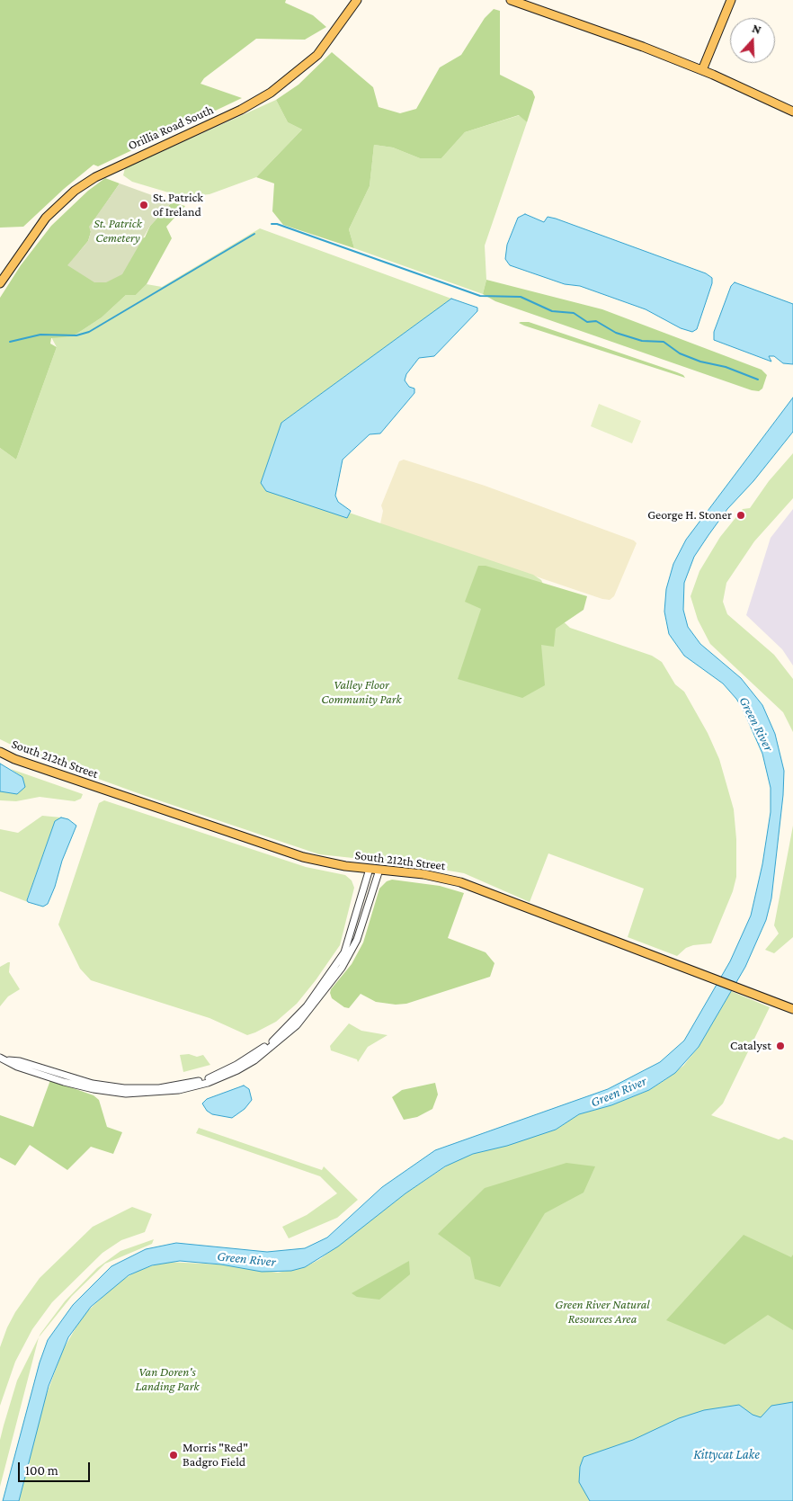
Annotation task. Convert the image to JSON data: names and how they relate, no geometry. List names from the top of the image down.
{
  "streets": {
    "main road": ["Orillia Road South", "South 212th Street"]
  },
  "water": ["Green River", "Kittycat Lake"],
  "parks": [
    "St. Patrick Cemetery",
    "Valley Floor Community Park",
    "Green River Natural Resources Area",
    "Van Doren's Landing Park"
  ],
  "places": [
    "St. Patrick of Ireland",
    "George H. Stoner",
    "Catalyst",
    "Morris \"Red\" Badgro Field"
  ],
  "scale_bar": "100 m",
  "north": "top"
}
